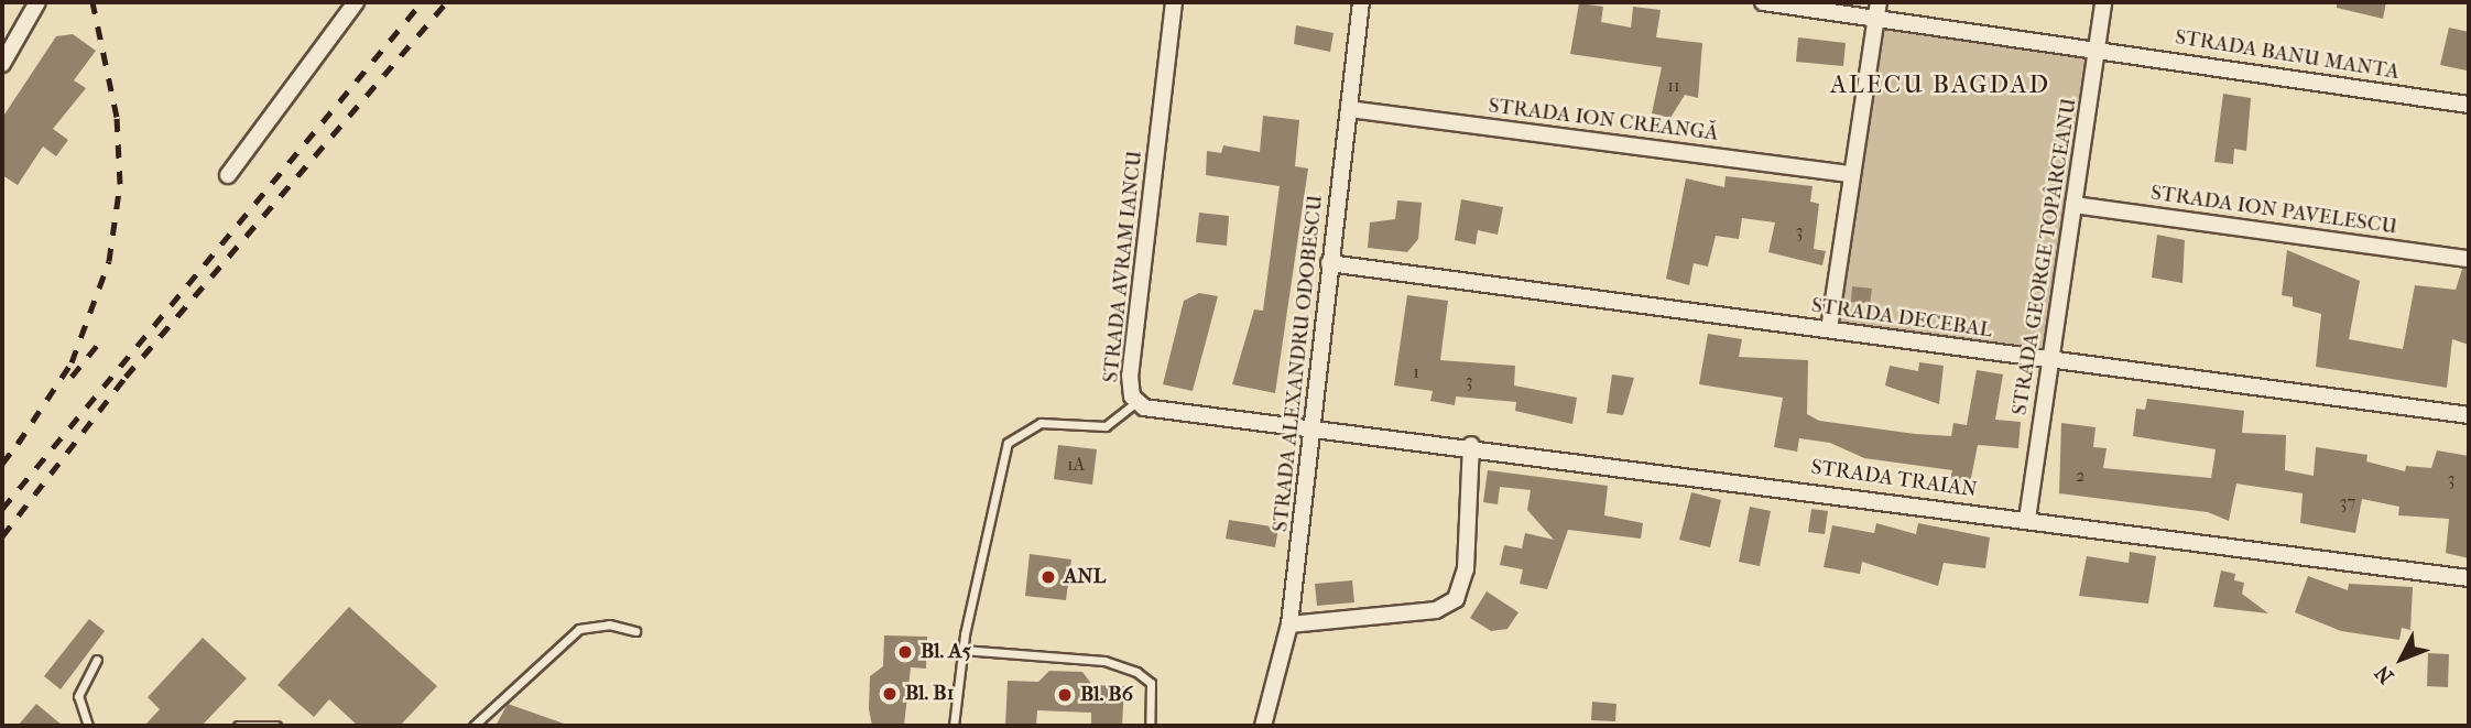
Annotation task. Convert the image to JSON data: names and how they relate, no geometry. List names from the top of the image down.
{
  "streets": {
    "street": [
      "STRADA BANU MANTA",
      "STRADA ION CREANGĂ",
      "STRADA ION PAVELESCU",
      "STRADA GEORGE TOPÂRCEANU",
      "STRADA AVRAM IANCU",
      "STRADA DECEBAL",
      "STRADA ALEXANDRU ODOBESCU",
      "STRADA TRAIAN"
    ]
  },
  "crossings": [
    ["STRADA BANU MANTA", "STRADA GEORGE TOPÂRCEANU"],
    ["STRADA ION CREANGĂ", "STRADA ALEXANDRU ODOBESCU"],
    ["STRADA ION PAVELESCU", "STRADA GEORGE TOPÂRCEANU"],
    ["STRADA GEORGE TOPÂRCEANU", "STRADA DECEBAL"],
    ["STRADA GEORGE TOPÂRCEANU", "STRADA TRAIAN"],
    ["STRADA AVRAM IANCU", "STRADA ALEXANDRU ODOBESCU"],
    ["STRADA AVRAM IANCU", "STRADA TRAIAN"],
    ["STRADA DECEBAL", "STRADA ALEXANDRU ODOBESCU"],
    ["STRADA ALEXANDRU ODOBESCU", "STRADA TRAIAN"]
  ],
  "districts": ["ALECU BAGDAD"],
  "places": [
    "ANL",
    "Bl. A5",
    "Bl. B1",
    "Bl. B6"
  ],
  "house_numbers": [
    "11",
    "3",
    "1",
    "3",
    "1A",
    "2",
    "3",
    "37"
  ],
  "north": "bottom left"
}
